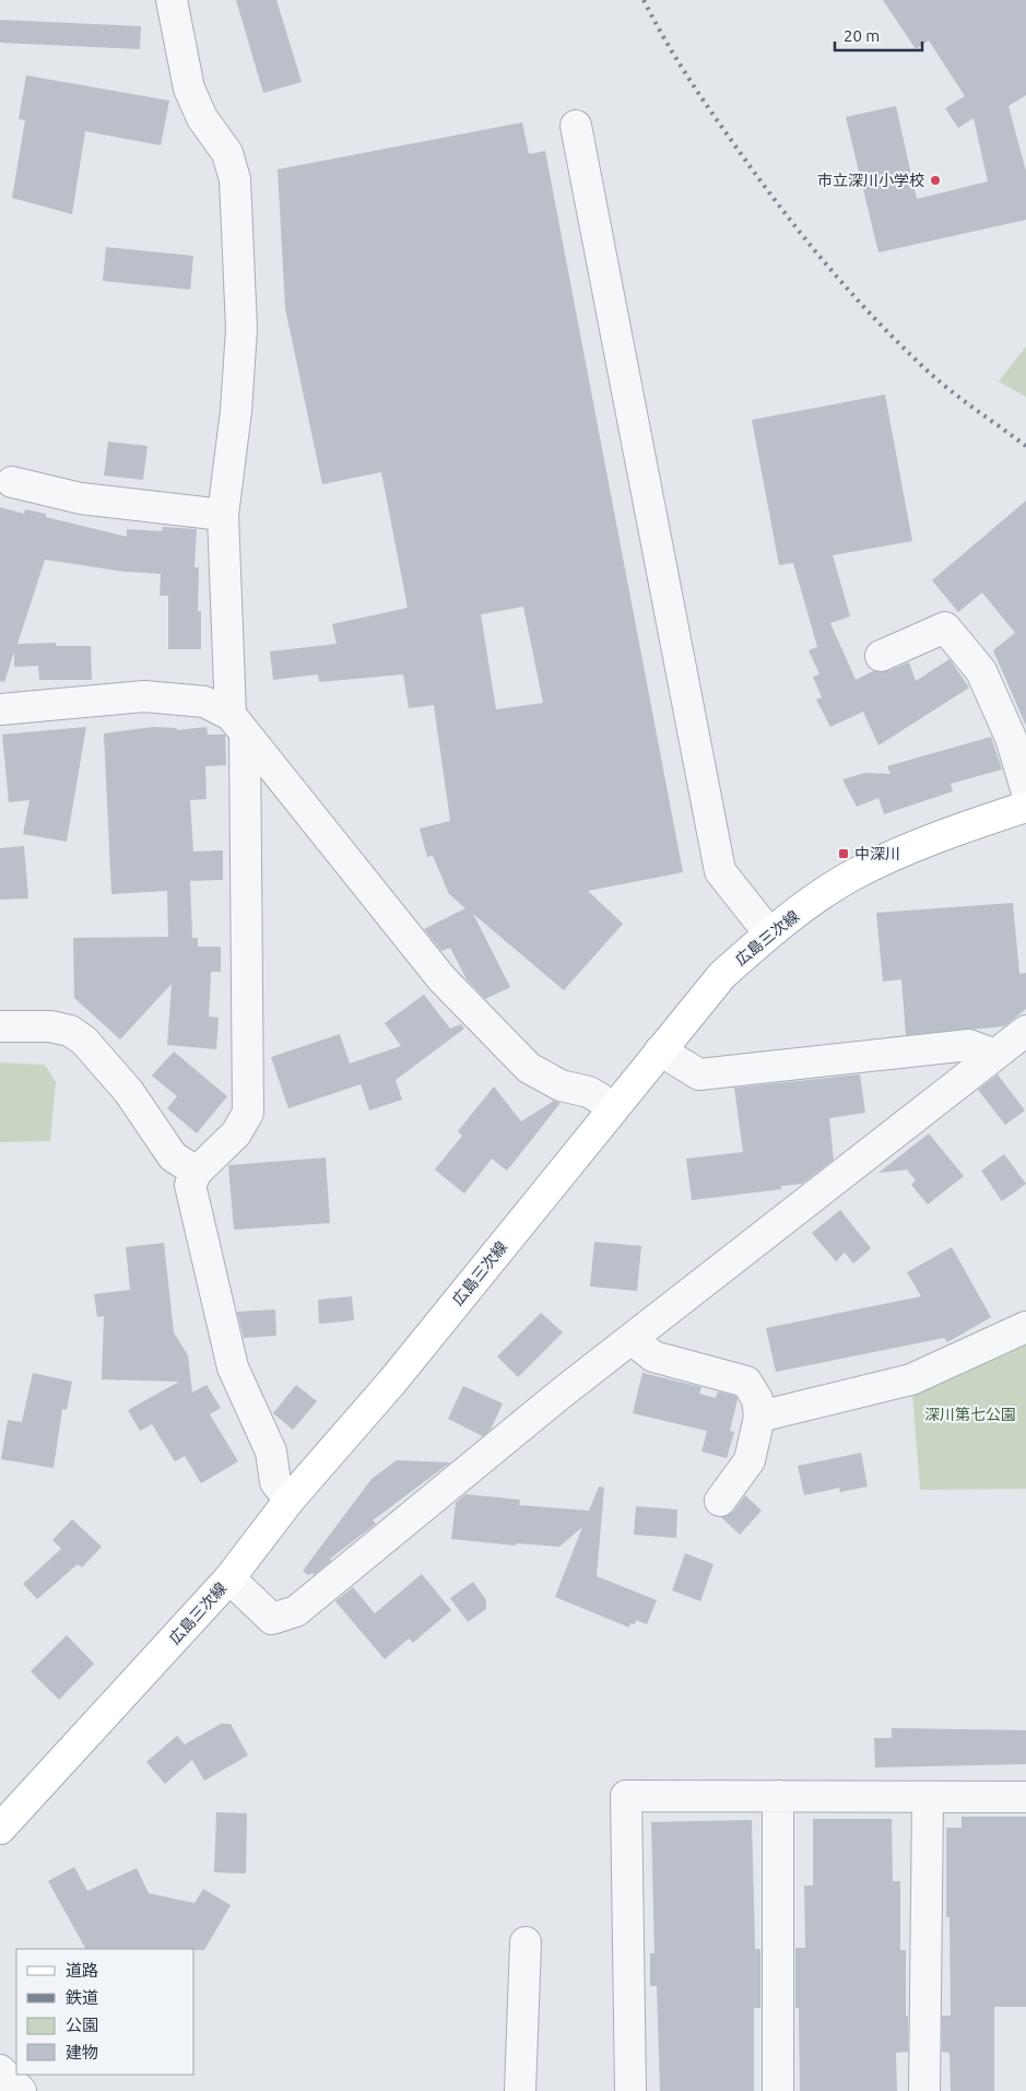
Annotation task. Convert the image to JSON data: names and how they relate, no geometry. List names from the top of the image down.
{
  "streets": {
    "main road": ["広島三次線"]
  },
  "parks": ["深川第七公園"],
  "places": {
    "other": ["市立深川小学校"],
    "transit": ["中深川"]
  },
  "legend": [
    "道路",
    "鉄道",
    "公園",
    "建物"
  ],
  "scale_bar": "20 m"
}
